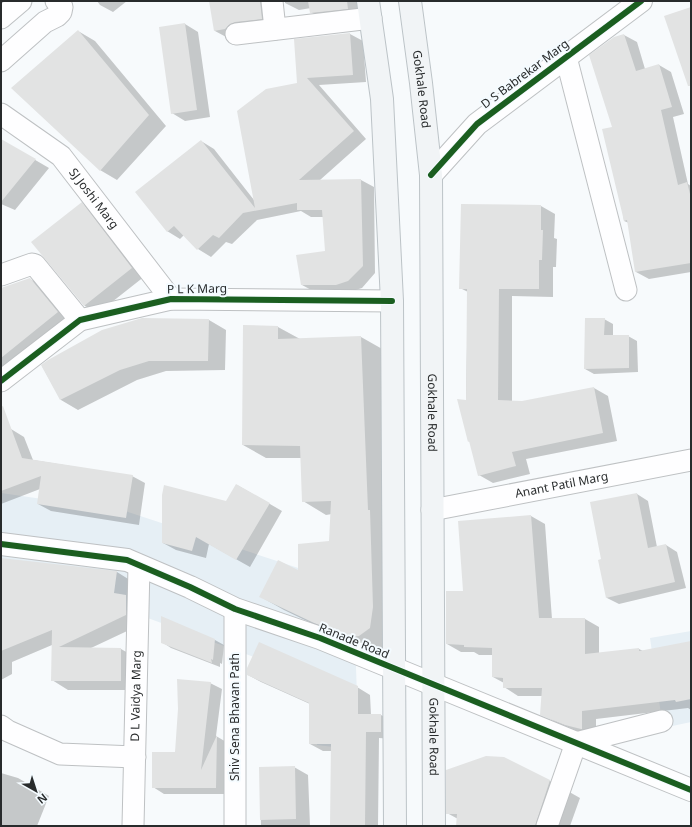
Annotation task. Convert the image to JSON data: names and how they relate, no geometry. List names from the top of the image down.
{
  "streets": {
    "main road": ["Gokhale Road"],
    "street": [
      "D S Babrekar Marg",
      "SJ Joshi Marg",
      "P L K Marg",
      "Anant Patil Marg",
      "Ranade Road",
      "D L Vaidya Marg",
      "Shiv Sena Bhavan Path"
    ]
  },
  "crossings": [
    ["D S Babrekar Marg", "Gokhale Road"],
    ["Gokhale Road", "Anant Patil Marg"],
    ["Gokhale Road", "Ranade Road"],
    ["SJ Joshi Marg", "P L K Marg"],
    ["Ranade Road", "D L Vaidya Marg"],
    ["Ranade Road", "Shiv Sena Bhavan Path"]
  ],
  "north": "bottom right"
}
